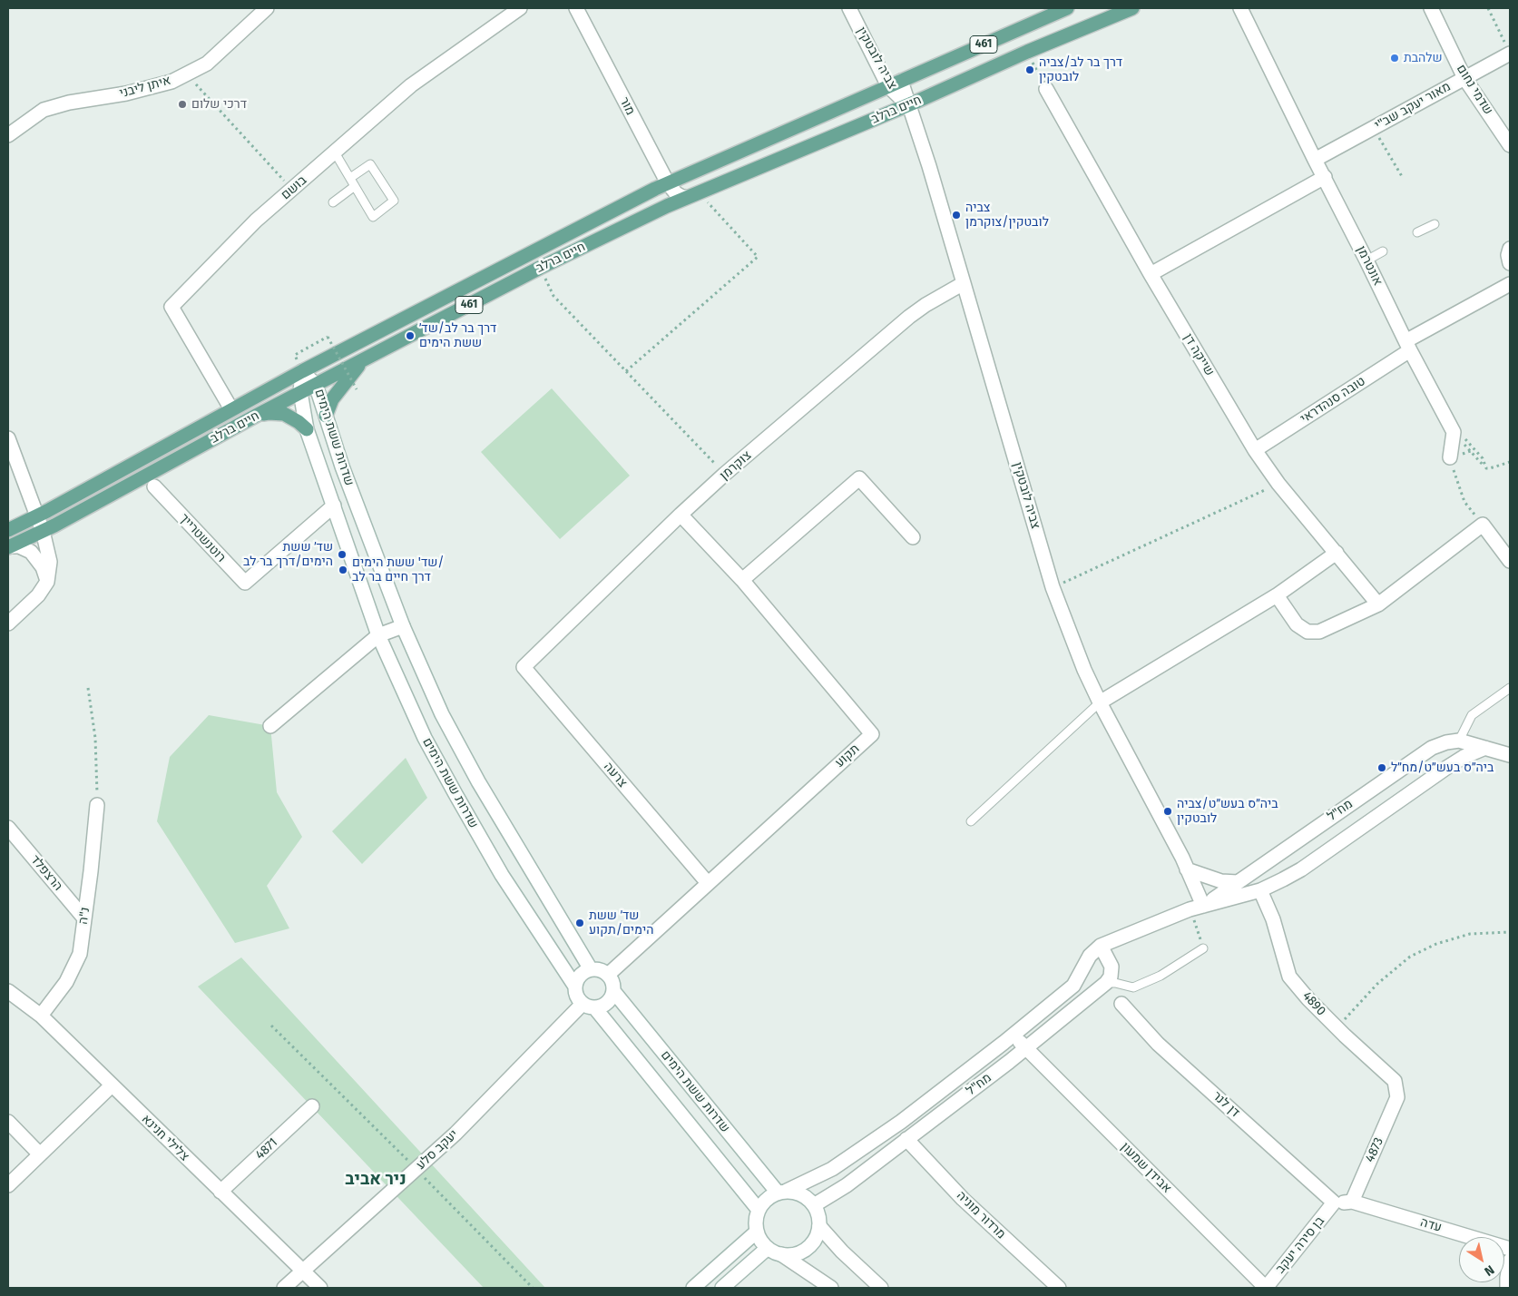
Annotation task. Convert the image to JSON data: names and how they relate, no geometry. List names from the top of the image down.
{
  "streets": {
    "main road": ["461", "חיים ברלב"],
    "street": [
      "צביה לובטקין",
      "איתן ליבני",
      "שדמי נחום",
      "מור",
      "מאור יעקב שב\"י",
      "בושם",
      "אונטרמן",
      "שייקה דן",
      "טובה סנהדראי",
      "שדרות ששת הימים",
      "צוקרמן",
      "רוטנשטרייך",
      "תקוע",
      "צרעה",
      "מח\"ל",
      "הרצפלד",
      "נ\"ה",
      "4890",
      "דן לנר",
      "צלילי חנינא",
      "4871",
      "יעקב סלע",
      "4873",
      "אבידן שמעון",
      "מרדור מוניה",
      "עדה",
      "בן סירה יעקב"
    ]
  },
  "crossings": [
    ["צביה לובטקין", "חיים ברלב"],
    ["צביה לובטקין", "צוקרמן"],
    ["צביה לובטקין", "מח\"ל"],
    ["שדמי נחום", "מאור יעקב שב\"י"],
    ["מור", "חיים ברלב"],
    ["מאור יעקב שב\"י", "אונטרמן"],
    ["חיים ברלב", "בושם"],
    ["חיים ברלב", "שדרות ששת הימים"],
    ["אונטרמן", "טובה סנהדראי"],
    ["שייקה דן", "טובה סנהדראי"],
    ["שדרות ששת הימים", "רוטנשטרייך"],
    ["שדרות ששת הימים", "תקוע"],
    ["שדרות ששת הימים", "מח\"ל"],
    ["שדרות ששת הימים", "יעקב סלע"],
    ["צוקרמן", "תקוע"],
    ["צוקרמן", "צרעה"],
    ["תקוע", "צרעה"],
    ["תקוע", "יעקב סלע"],
    ["מח\"ל", "4890"],
    ["מח\"ל", "אבידן שמעון"],
    ["מח\"ל", "מרדור מוניה"],
    ["הרצפלד", "נ\"ה"],
    ["נ\"ה", "צלילי חנינא"],
    ["4890", "4873"],
    ["דן לנר", "עדה"],
    ["דן לנר", "בן סירה יעקב"],
    ["צלילי חנינא", "4871"],
    ["צלילי חנינא", "יעקב סלע"],
    ["4873", "עדה"],
    ["אבידן שמעון", "בן סירה יעקב"],
    ["עדה", "בן סירה יעקב"]
  ],
  "districts": ["ניר אביב"],
  "places": [
    "שלהבת",
    "דרך בר לב/צביה לובטקין",
    "דרכי שלום",
    "צביה לובטקין/צוקרמן",
    "דרך בר לב/שד׳ ששת הימים",
    "שד׳ ששת הימים/דרך בר לב",
    "שד' ששת הימים/ דרך חיים בר לב",
    "ביה״ס בעש״ט/מח״ל",
    "ביה״ס בעש״ט/צביה לובטקין",
    "שד׳ ששת הימים/תקוע"
  ],
  "north": "bottom right"
}
